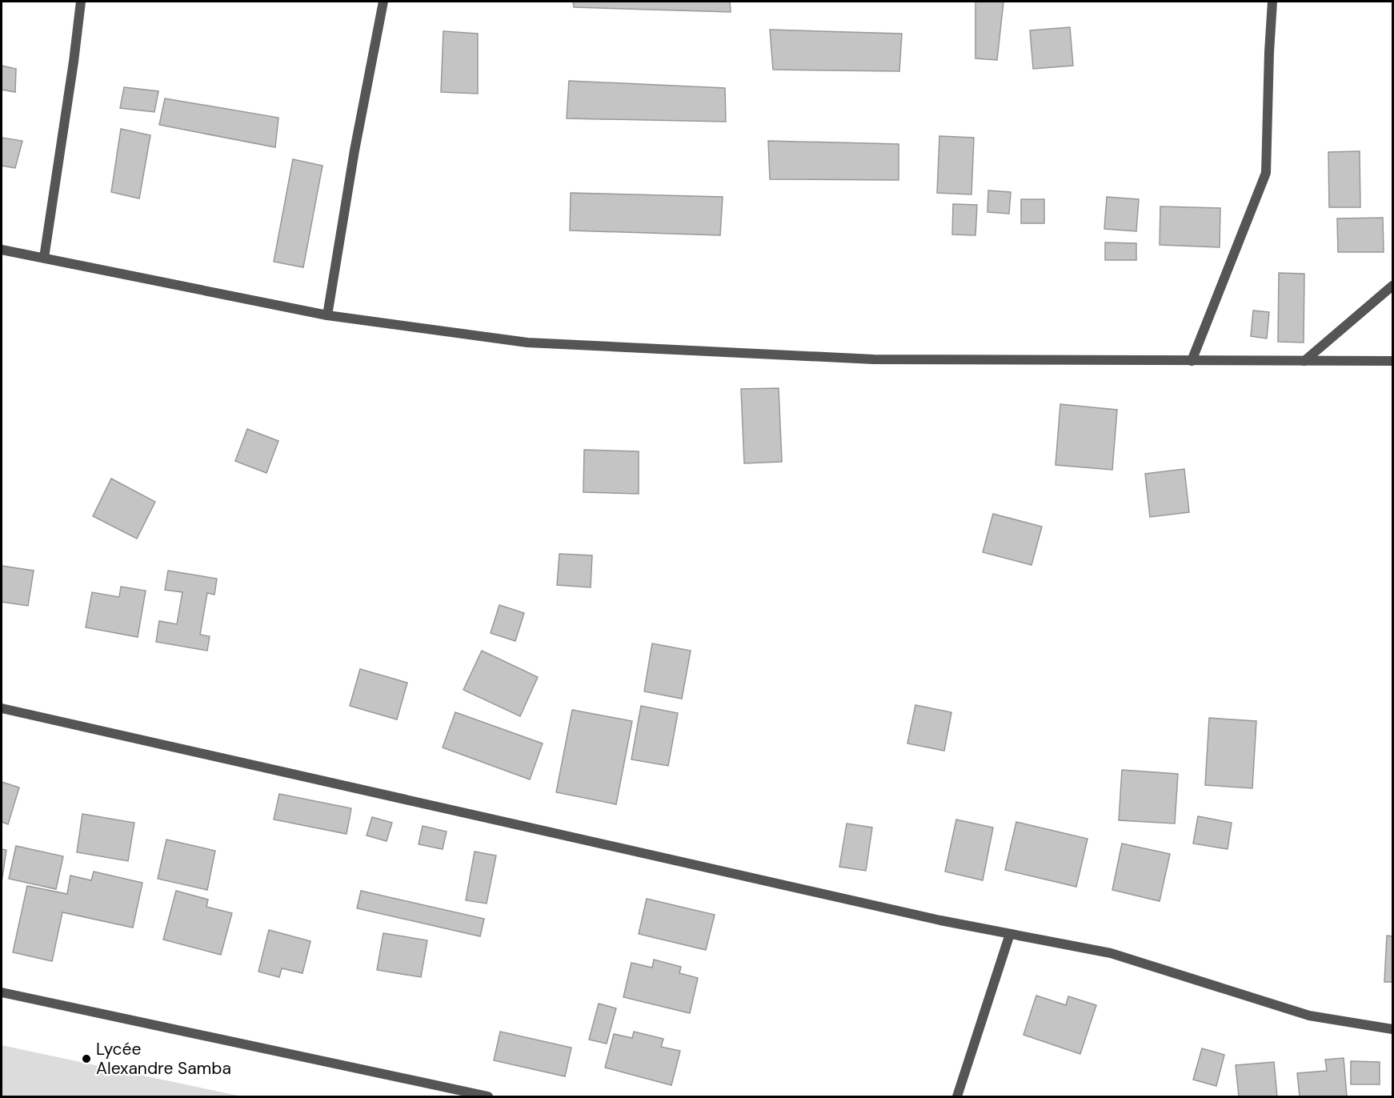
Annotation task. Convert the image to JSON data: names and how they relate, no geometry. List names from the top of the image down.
{
  "places": ["Lycée Alexandre Samba"]
}
